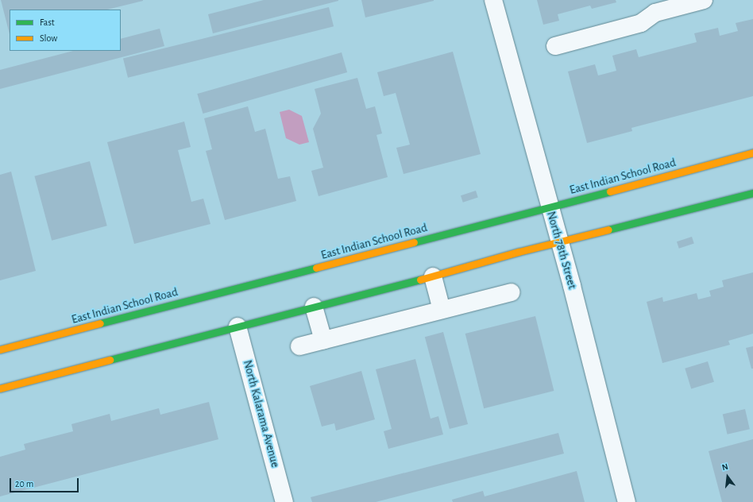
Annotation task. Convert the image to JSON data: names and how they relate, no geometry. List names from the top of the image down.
{
  "streets": {
    "main road": ["East Indian School Road"],
    "street": ["North 78th Street", "North Kalarama Avenue"]
  },
  "crossings": [
    ["East Indian School Road", "North 78th Street"]
  ],
  "legend": ["Fast", "Slow"],
  "scale_bar": "20 m",
  "north": "top"
}
